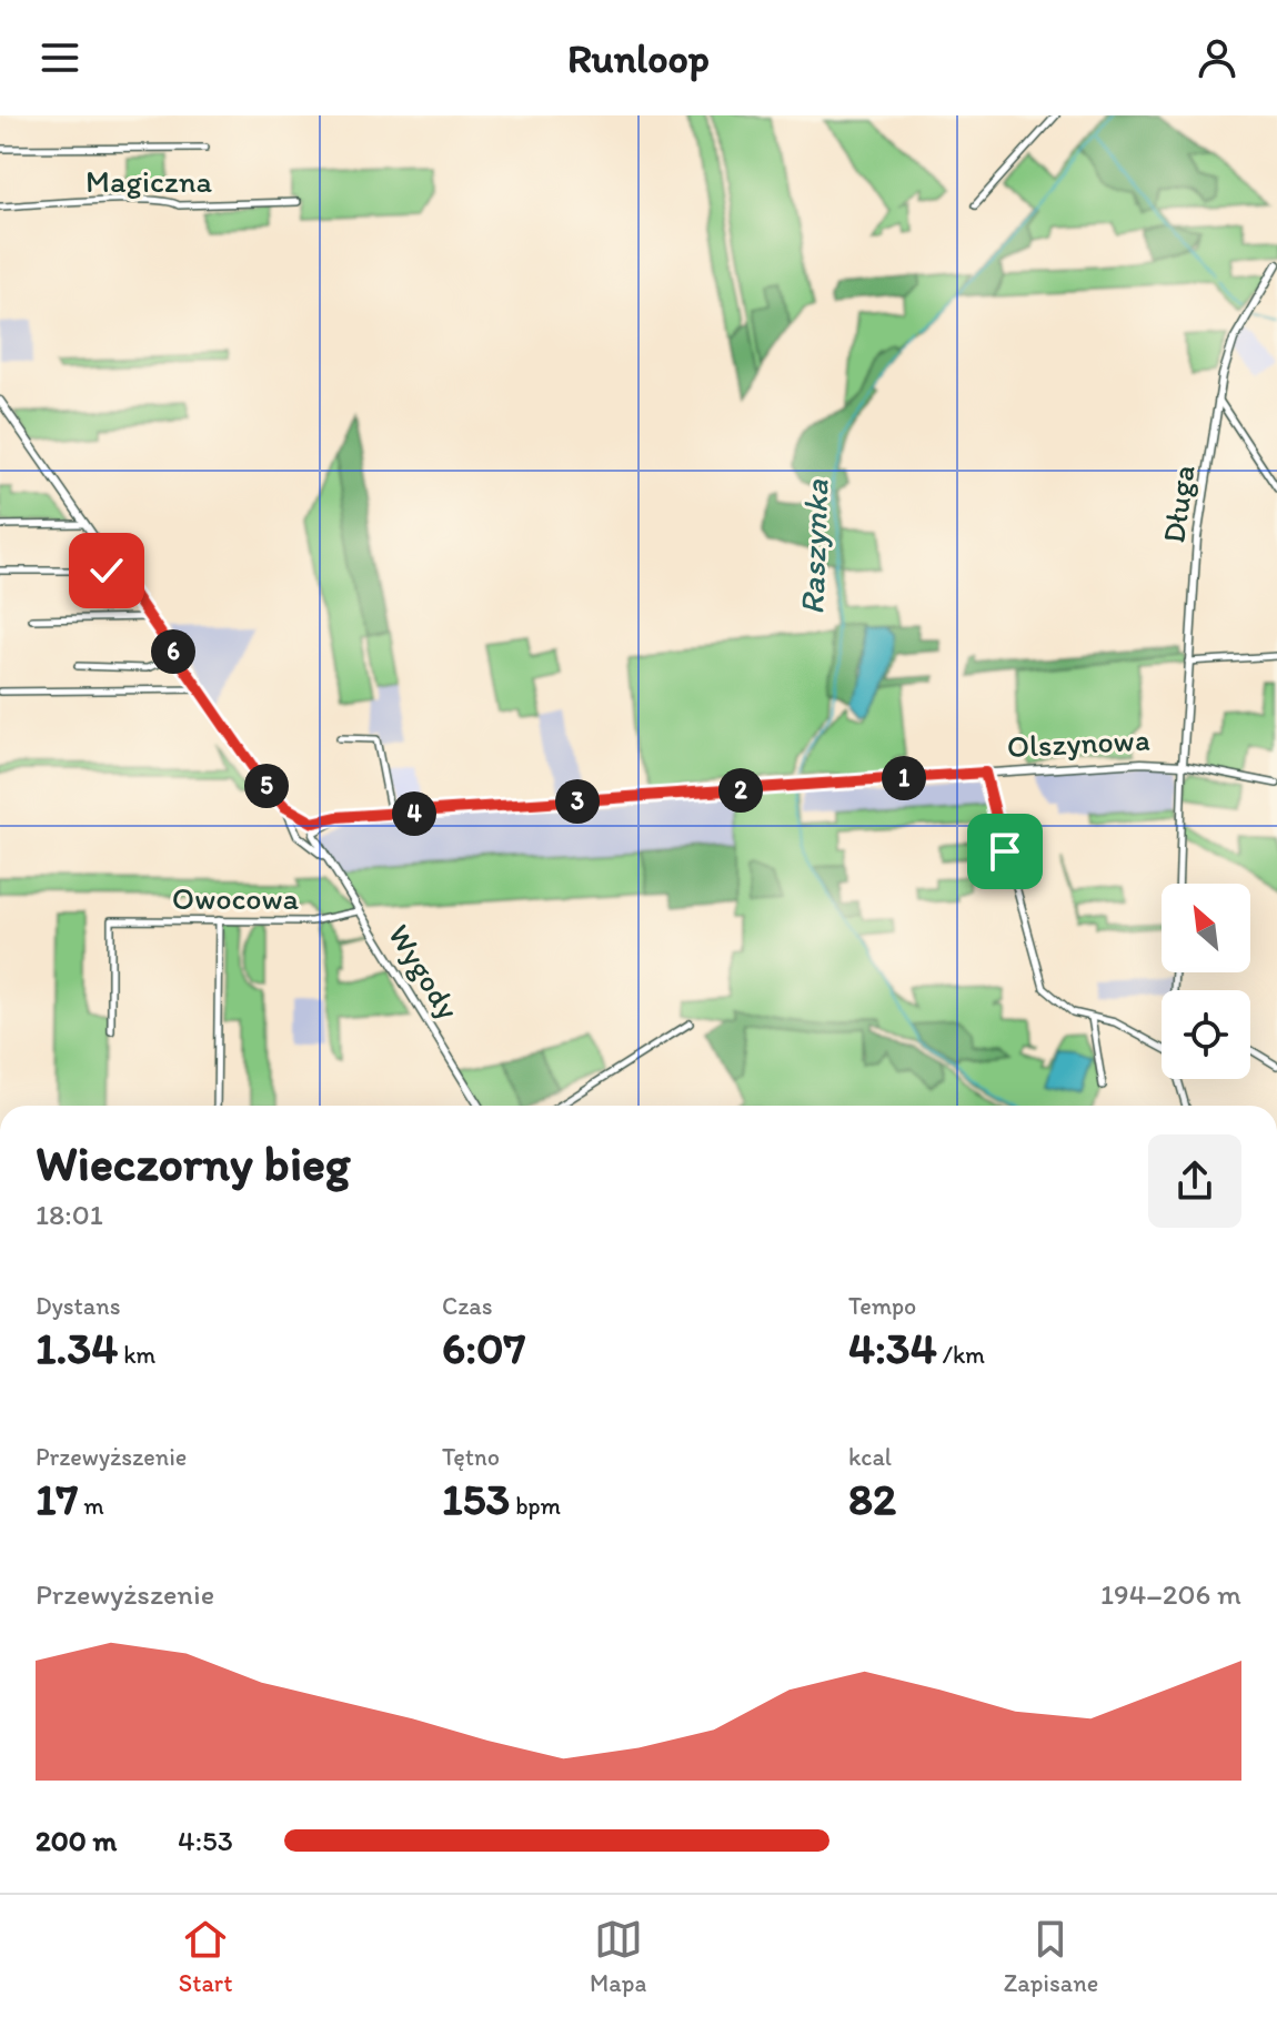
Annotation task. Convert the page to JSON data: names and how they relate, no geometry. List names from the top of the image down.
{
  "streets": {
    "street": [
      "Magiczna",
      "Długa",
      "Olszynowa",
      "Owocowa",
      "Wygody"
    ]
  },
  "crossings": [
    ["Długa", "Olszynowa"],
    ["Olszynowa", "Wygody"],
    ["Owocowa", "Wygody"]
  ],
  "water": ["Raszynka"],
  "north": "top left",
  "page": {
    "header": "Runloop",
    "pins": [
      "6",
      "1",
      "5",
      "2",
      "3",
      "4"
    ],
    "heading": ["Wieczorny bieg", "18:01"],
    "stats": [
      ["Dystans", "1.34 km"],
      ["Czas", "6:07"],
      ["Tempo", "4:34 /km"],
      ["Przewyższenie", "17 m"],
      ["Tętno", "153 bpm"],
      ["kcal", "82"]
    ],
    "chart": ["Przewyższenie", "194–206 m"],
    "list": [
      {
        "name": "200 m",
        "note": "4:53"
      }
    ],
    "tabs": ["Start", "Mapa", "Zapisane"]
  }
}
